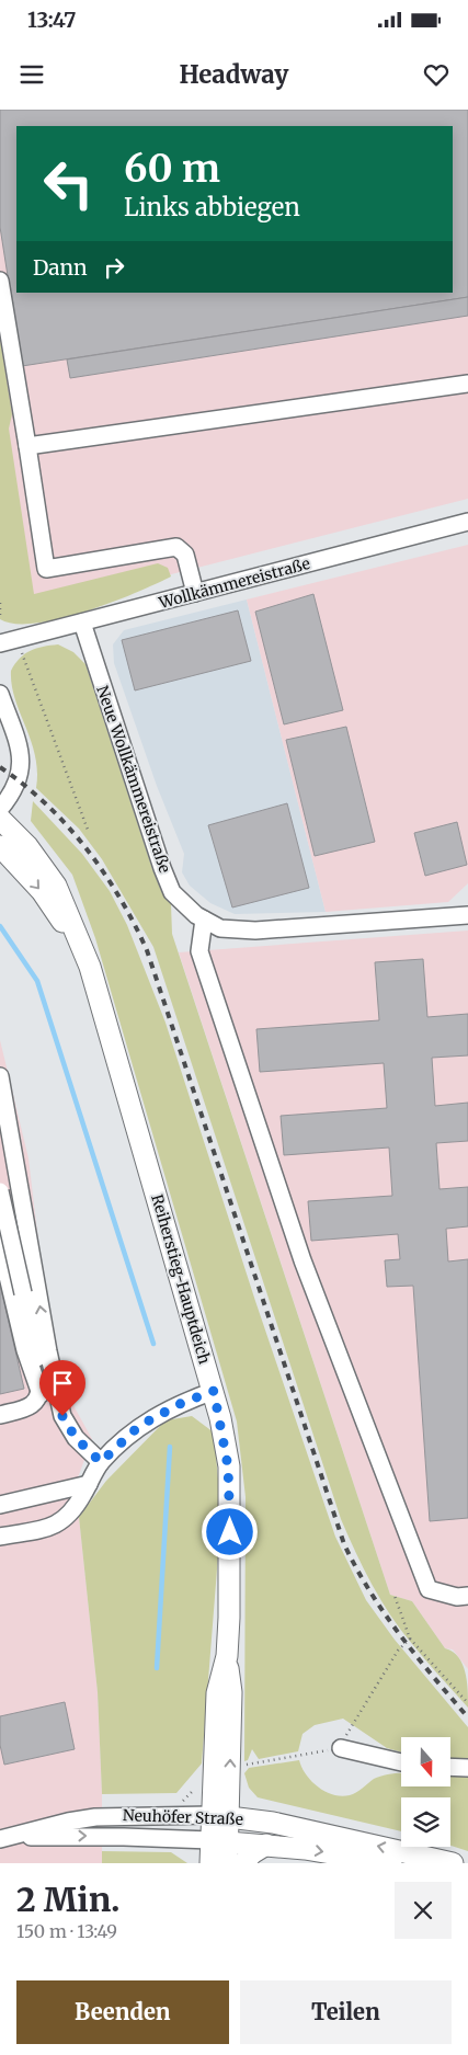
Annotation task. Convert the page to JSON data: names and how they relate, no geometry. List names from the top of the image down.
{
  "streets": {
    "main road": ["Reiherstieg-Hauptdeich", "Neuhöfer Straße"],
    "street": ["Wollkämmereistraße", "Neue Wollkämmereistraße"]
  },
  "crossings": [
    ["Wollkämmereistraße", "Neue Wollkämmereistraße"],
    ["Reiherstieg-Hauptdeich", "Neuhöfer Straße"]
  ],
  "north": "bottom",
  "page": {
    "status": "13:47",
    "header": "Headway",
    "turn": ["60 m", "Links abbiegen"],
    "then": "Dann",
    "heading": ["2 Min.", "150 m · 13:49"],
    "buttons": ["Beenden", "Teilen"]
  }
}
